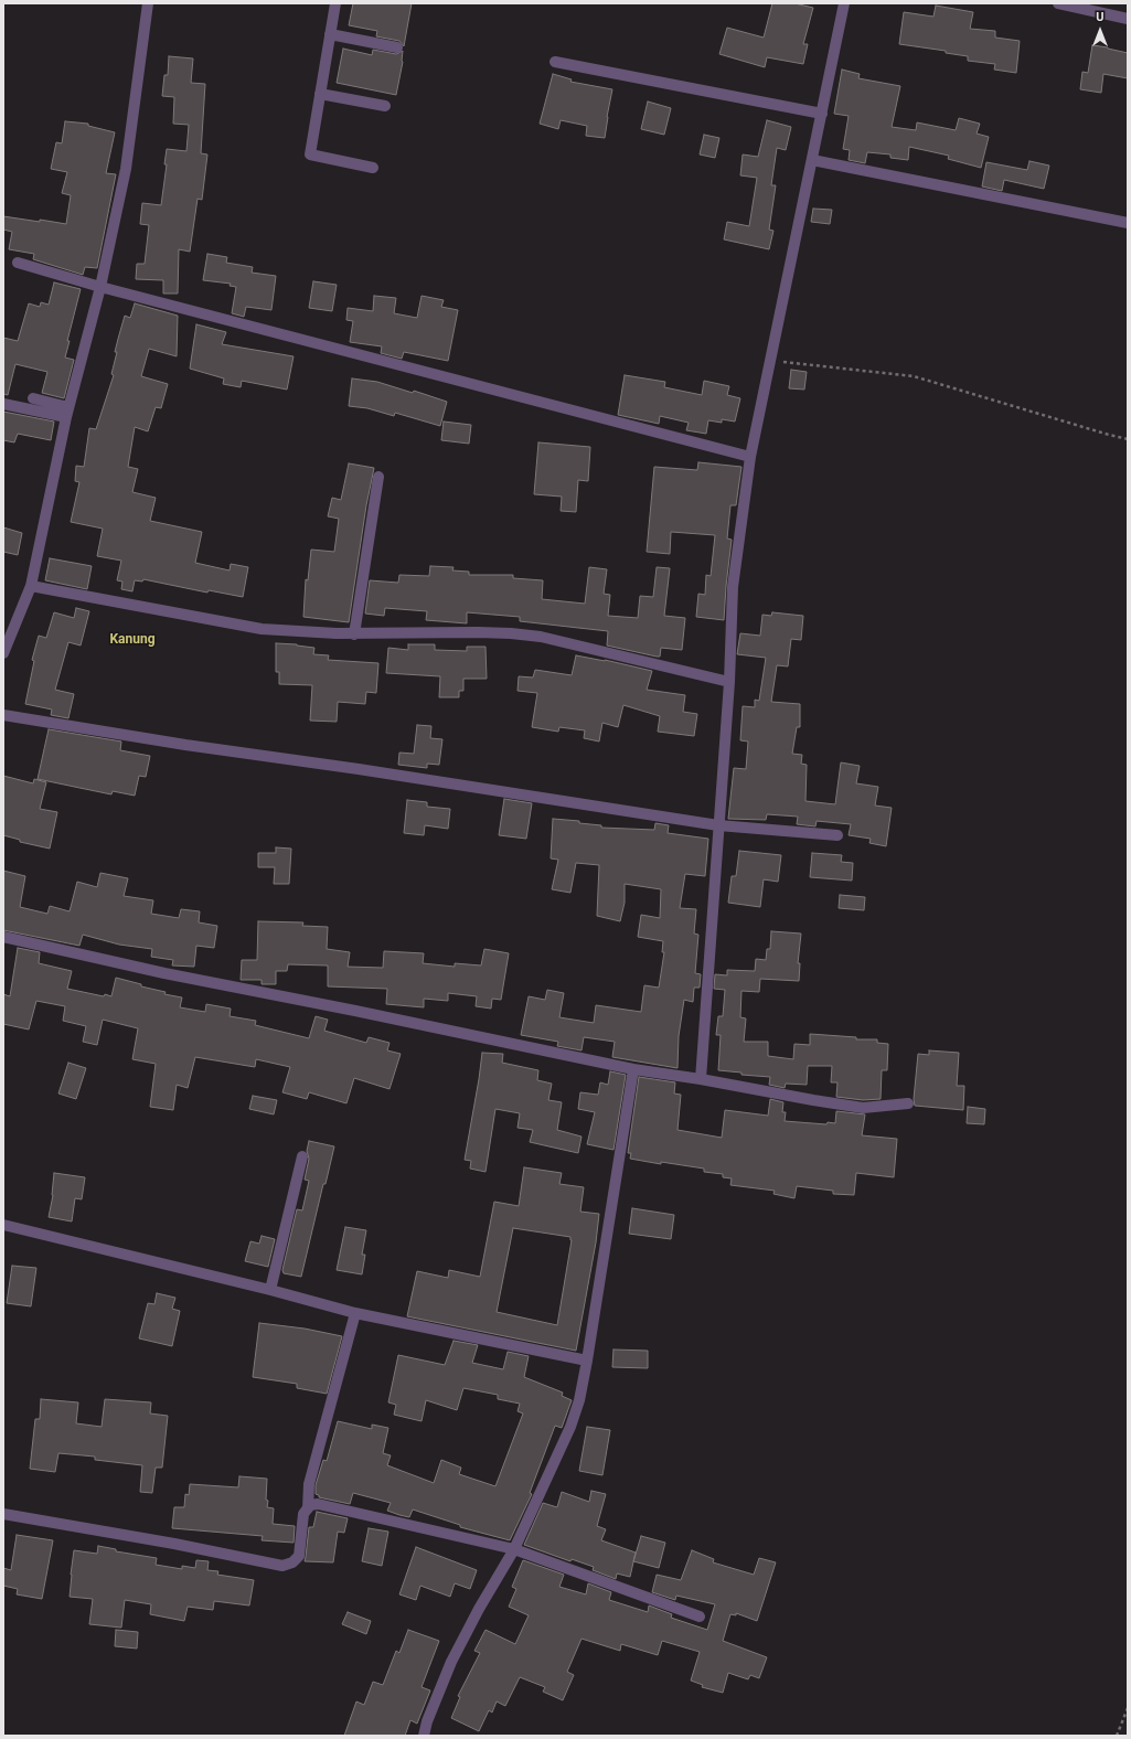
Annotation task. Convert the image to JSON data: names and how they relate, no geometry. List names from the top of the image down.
{
  "districts": ["Kanung"],
  "north": "top"
}
